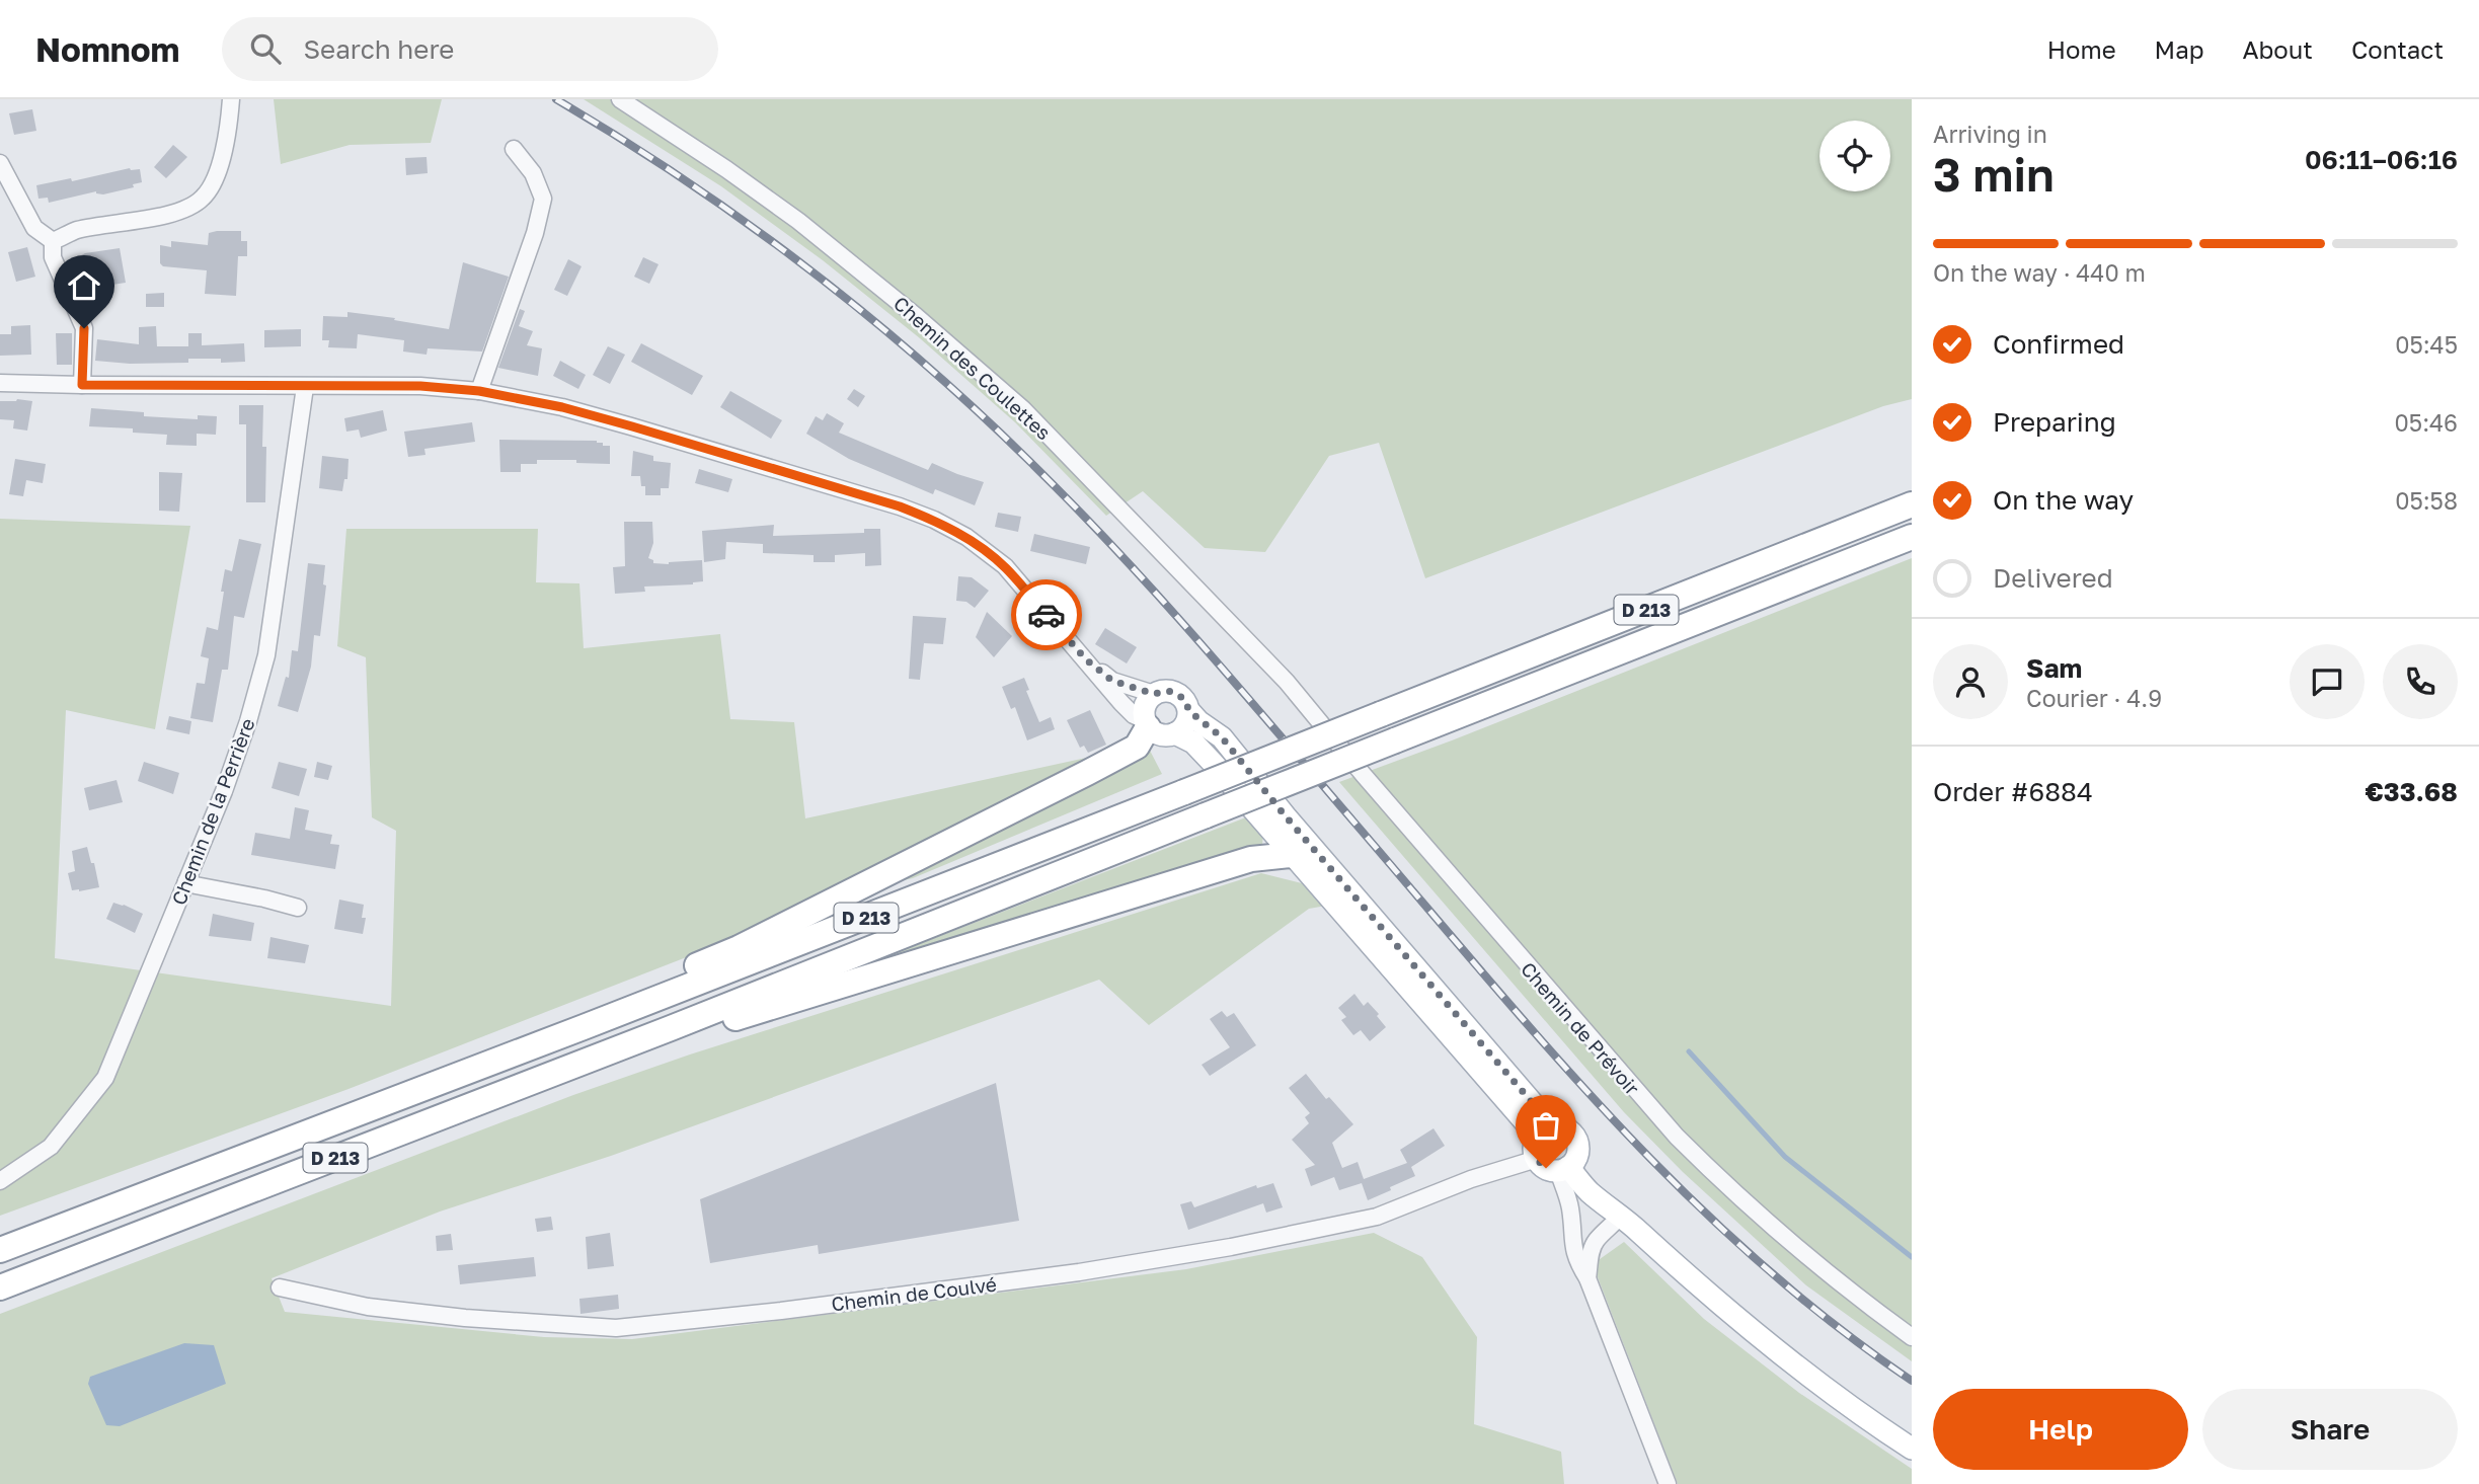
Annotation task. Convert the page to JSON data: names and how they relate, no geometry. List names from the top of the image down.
{
  "streets": {
    "highway": ["D 213"],
    "street": [
      "Chemin des Coulettes",
      "Chemin de la Perrière",
      "Chemin de Prévoir",
      "Chemin de Coulvé"
    ]
  },
  "crossings": [
    ["Chemin des Coulettes", "Chemin de Prévoir"]
  ],
  "page": {
    "header": "Nomnom",
    "search": "Search here",
    "nav": [
      "Home",
      "Map",
      "About",
      "Contact"
    ],
    "heading": ["3 min", "Arriving in", "06:11–06:16"],
    "panel": [
      "Sam",
      "Courier · 4.9",
      "Order #6884",
      "€33.68"
    ],
    "bar": "On the way · 440 m",
    "list": [
      ["Confirmed", "05:45"],
      ["Preparing", "05:46"],
      ["On the way", "05:58"],
      "Delivered"
    ],
    "buttons": ["Help", "Share"]
  }
}
